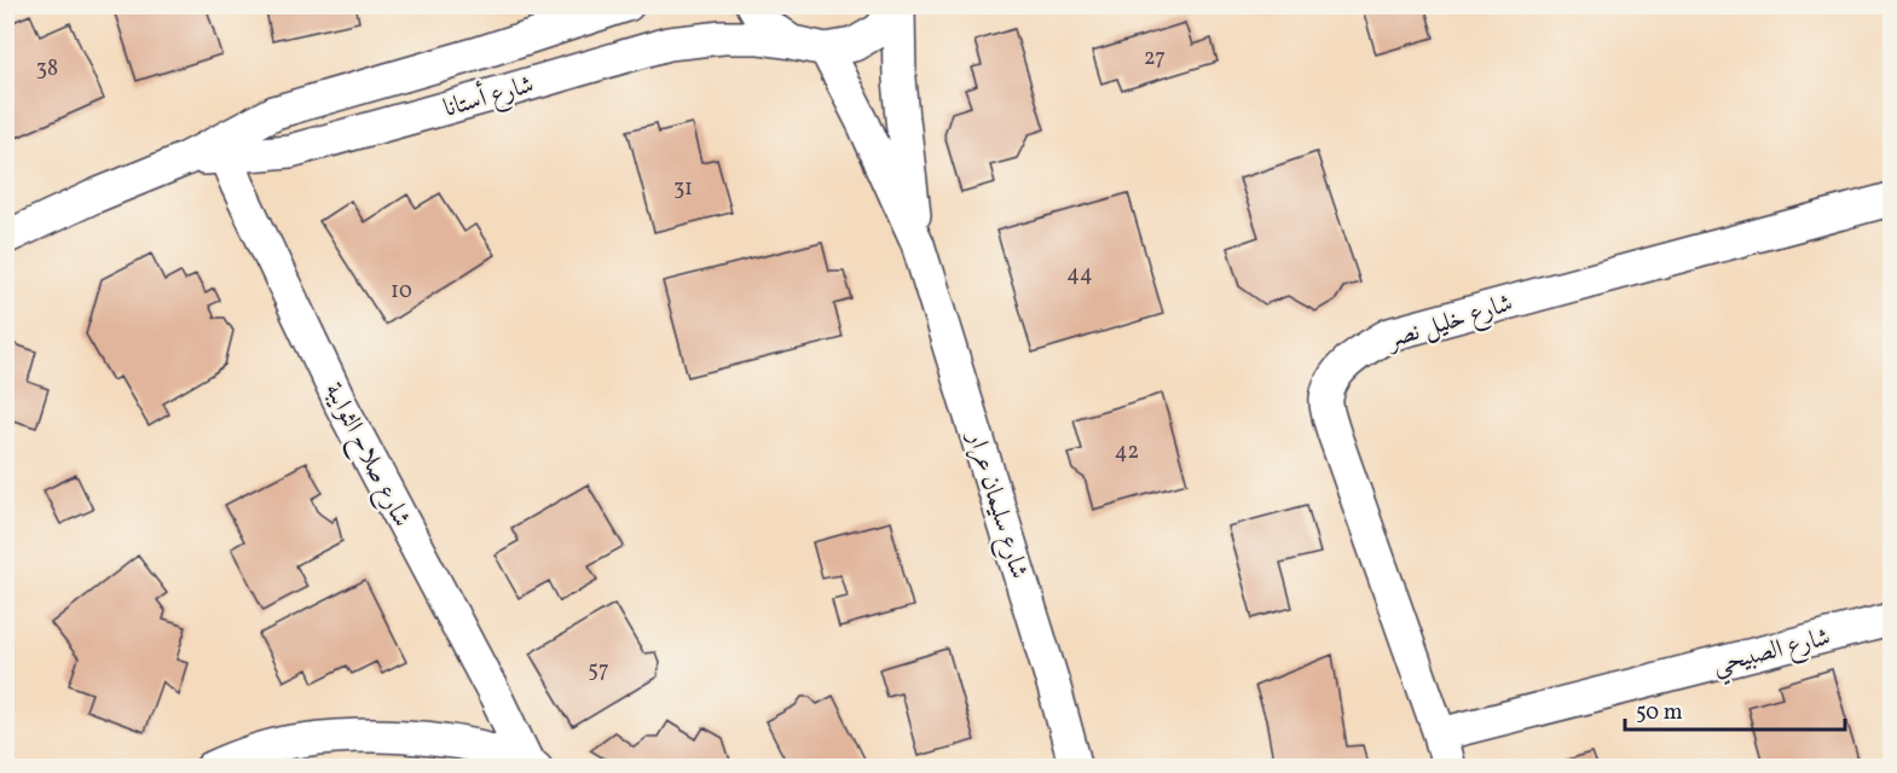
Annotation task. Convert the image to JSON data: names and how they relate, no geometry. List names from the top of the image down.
{
  "streets": {
    "street": [
      "شارع أستانا",
      "شارع خليل نصر",
      "شارع صلاح الثوايبة",
      "شارع سليمان عرار",
      "شارع الصبيحي"
    ]
  },
  "crossings": [
    ["شارع أستانا", "شارع صلاح الثوايبة"],
    ["شارع أستانا", "شارع سليمان عرار"],
    ["شارع خليل نصر", "شارع الصبيحي"]
  ],
  "house_numbers": [
    "27",
    "38",
    "31",
    "44",
    "10",
    "42",
    "57"
  ],
  "scale_bar": "50 m"
}
